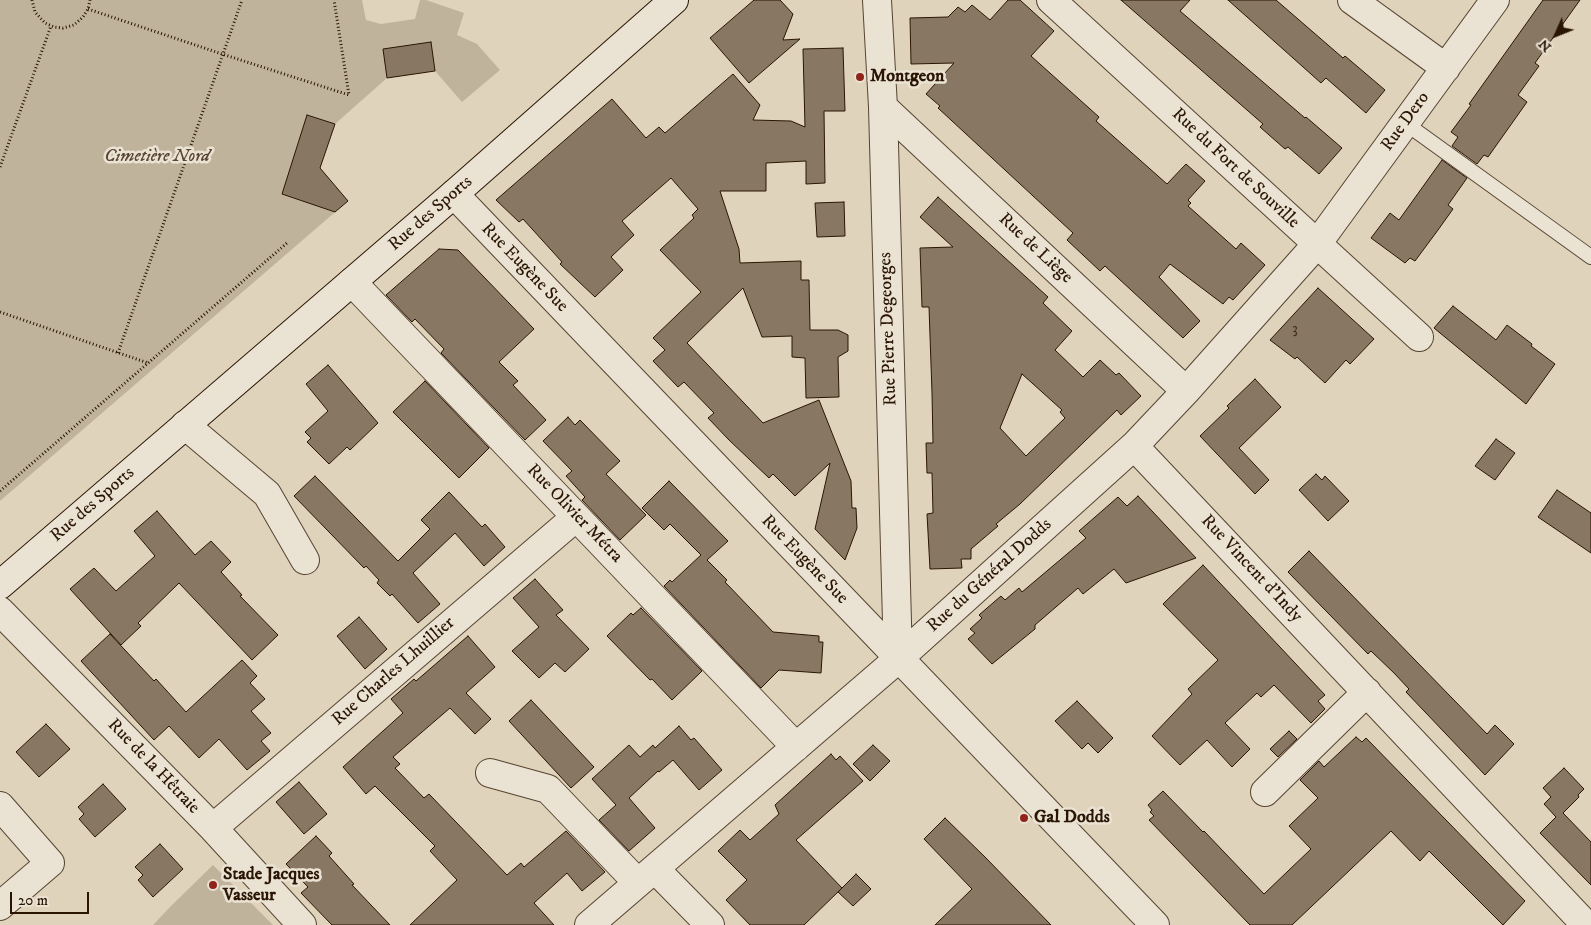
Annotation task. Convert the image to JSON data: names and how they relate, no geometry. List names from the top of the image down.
{
  "streets": {
    "street": [
      "Rue Dero",
      "Rue du Fort de Souville",
      "Rue des Sports",
      "Rue de Liège",
      "Rue Eugène Sue",
      "Rue Pierre Degeorges",
      "Rue Olivier Métra",
      "Rue Vincent d'Indy",
      "Rue du Général Dodds",
      "Rue Charles Lhuillier",
      "Rue de la Hêtraie"
    ]
  },
  "crossings": [
    ["Rue Dero", "Rue du Fort de Souville"],
    ["Rue Dero", "Rue du Général Dodds"],
    ["Rue du Fort de Souville", "Rue du Général Dodds"],
    ["Rue des Sports", "Rue Eugène Sue"],
    ["Rue des Sports", "Rue Olivier Métra"],
    ["Rue de Liège", "Rue Pierre Degeorges"],
    ["Rue de Liège", "Rue du Général Dodds"],
    ["Rue Eugène Sue", "Rue Pierre Degeorges"],
    ["Rue Eugène Sue", "Rue du Général Dodds"],
    ["Rue Pierre Degeorges", "Rue du Général Dodds"],
    ["Rue Olivier Métra", "Rue du Général Dodds"],
    ["Rue Olivier Métra", "Rue Charles Lhuillier"],
    ["Rue Vincent d'Indy", "Rue du Général Dodds"],
    ["Rue Charles Lhuillier", "Rue de la Hêtraie"]
  ],
  "parks": ["Cimetière Nord"],
  "places": ["Montgeon", "Gal Dodds", "Stade Jacques Vasseur"],
  "house_numbers": ["3"],
  "scale_bar": "20 m",
  "north": "bottom left"
}
